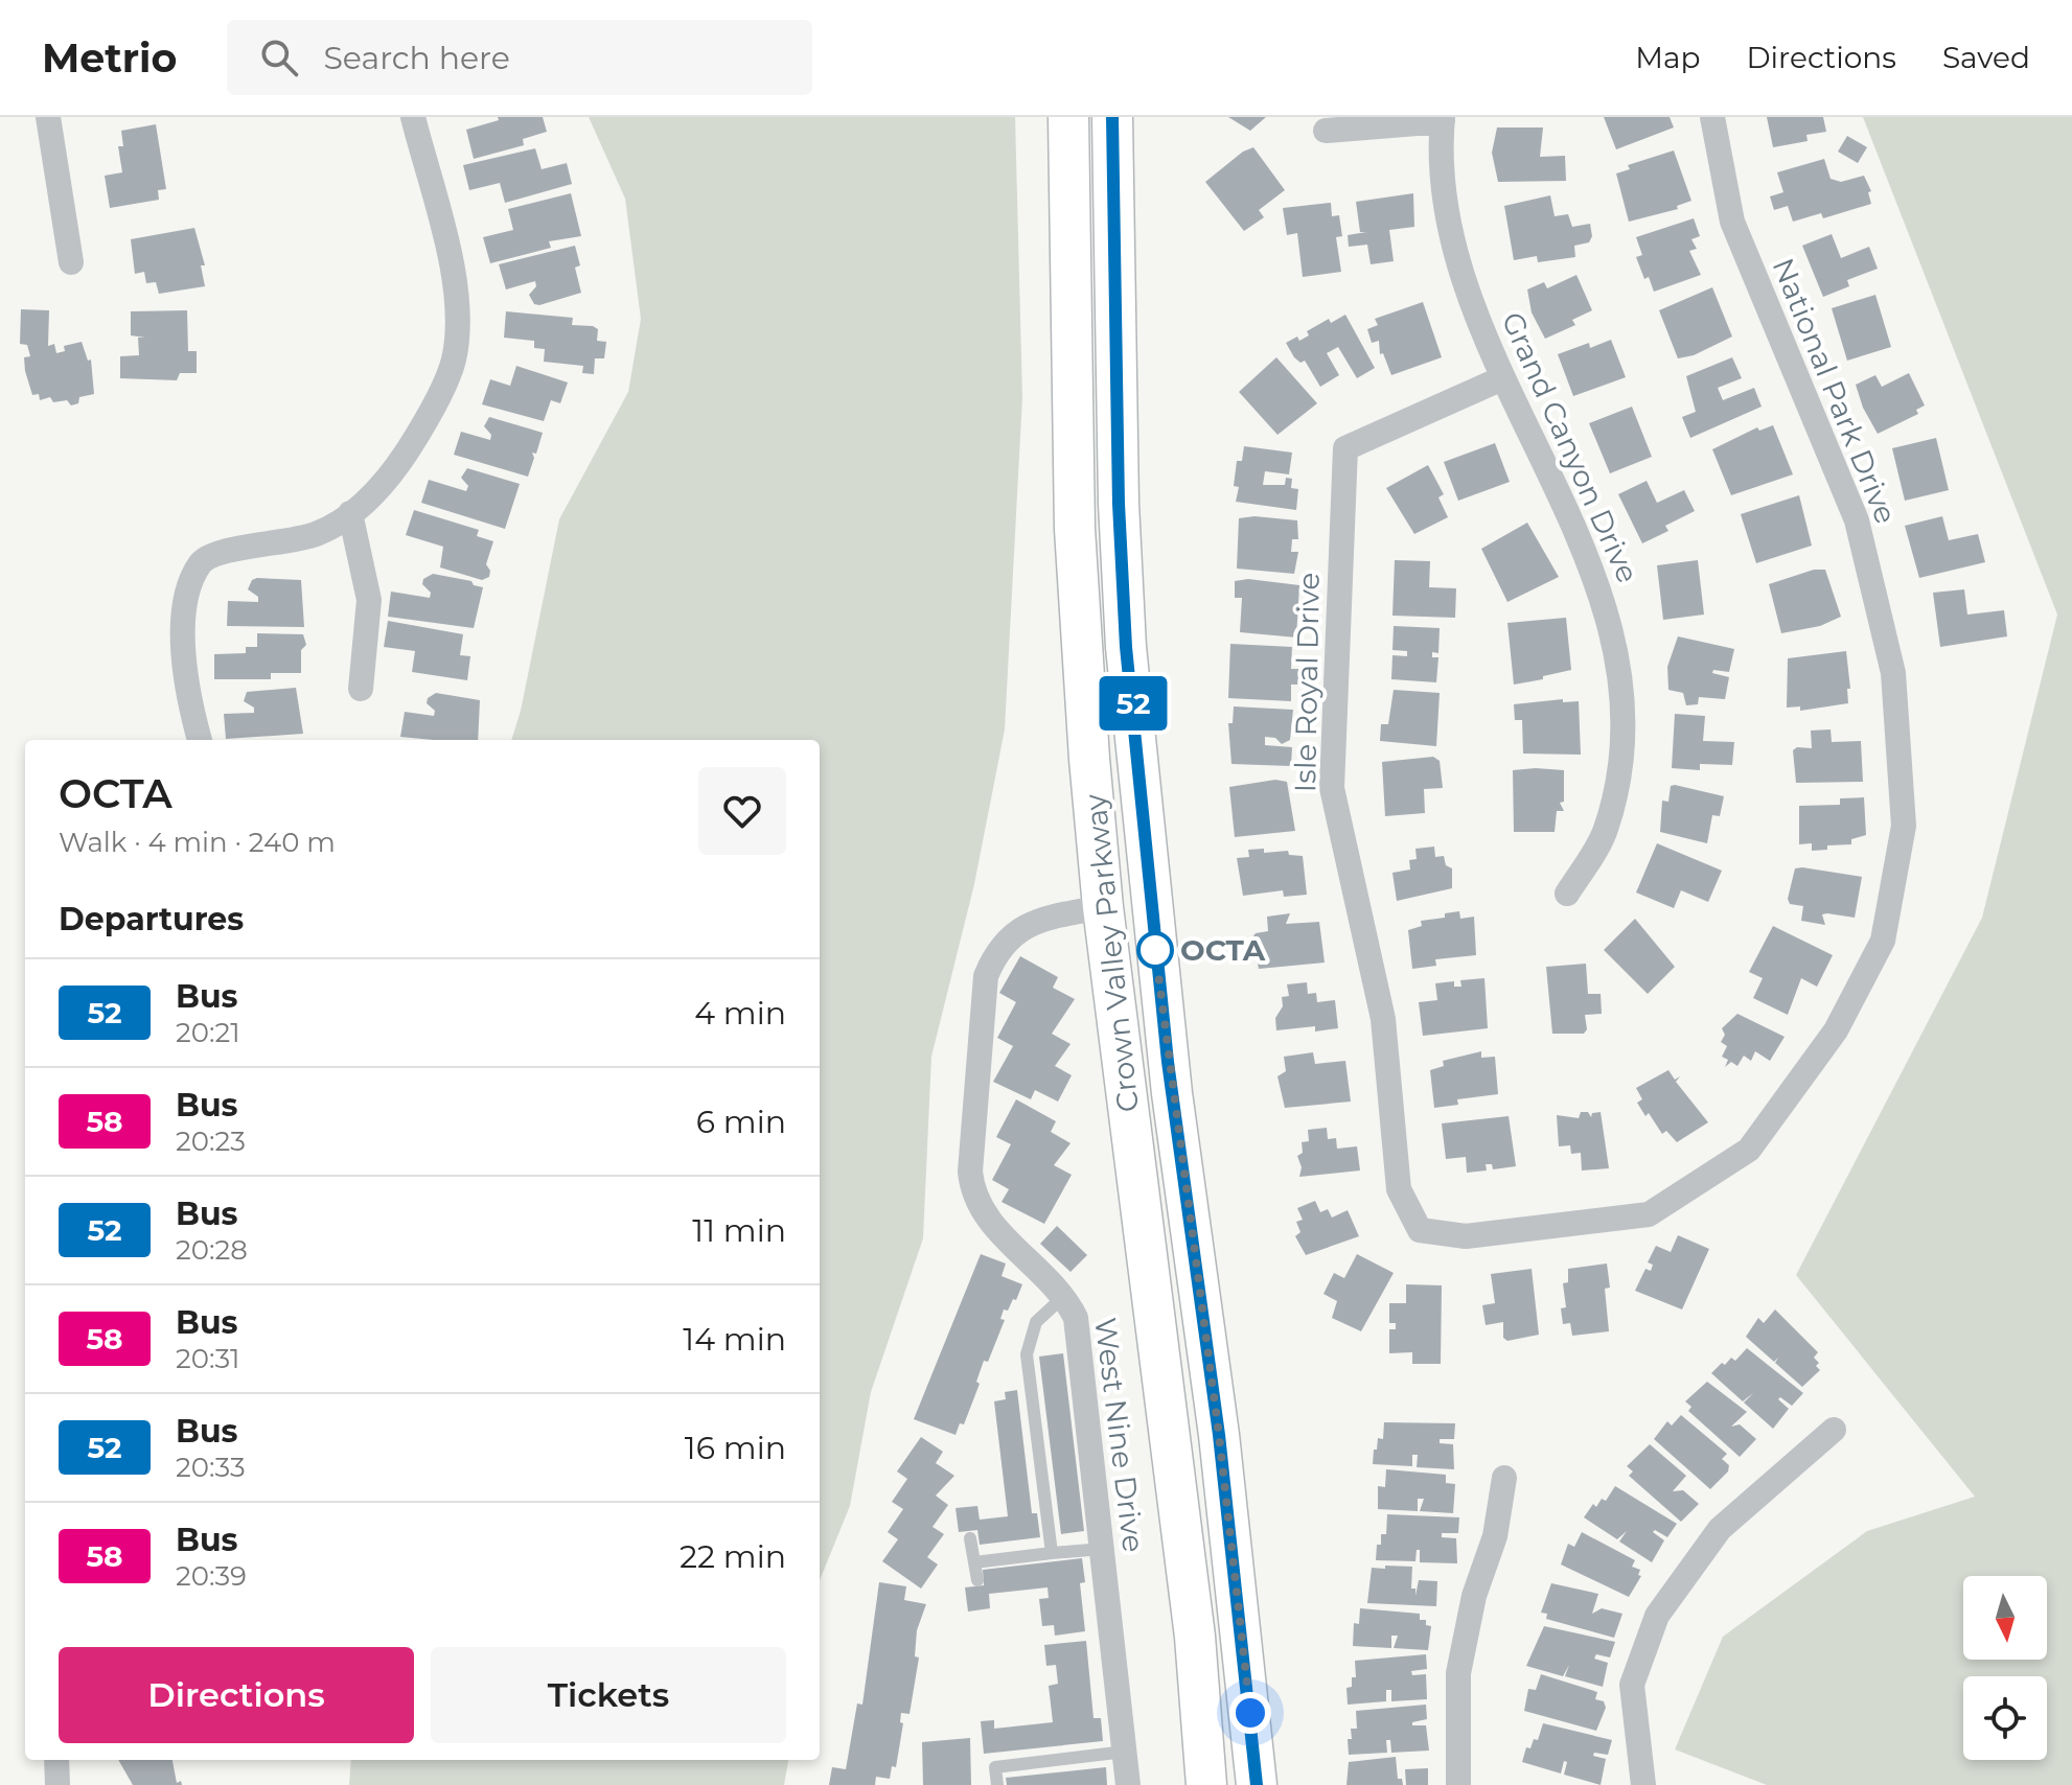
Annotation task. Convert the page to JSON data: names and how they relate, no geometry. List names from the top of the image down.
{
  "streets": {
    "main road": ["Crown Valley Parkway"],
    "street": [
      "National Park Drive",
      "Grand Canyon Drive",
      "Isle Royal Drive",
      "West Nine Drive"
    ]
  },
  "crossings": [
    ["National Park Drive", "Isle Royal Drive"],
    ["Grand Canyon Drive", "Isle Royal Drive"],
    ["Crown Valley Parkway", "West Nine Drive"]
  ],
  "places": ["OCTA"],
  "lines": ["bus line 52"],
  "north": "bottom",
  "page": {
    "header": "Metrio",
    "search": "Search here",
    "nav": ["Map", "Directions", "Saved"],
    "on_map": "52",
    "heading": [
      ["OCTA", "Walk · 4 min · 240 m"],
      "Departures"
    ],
    "list": [
      {
        "mark": "52",
        "name": "Bus",
        "note": "20:21",
        "value": "4 min"
      },
      {
        "mark": "58",
        "name": "Bus",
        "note": "20:23",
        "value": "6 min"
      },
      {
        "mark": "52",
        "name": "Bus",
        "note": "20:28",
        "value": "11 min"
      },
      {
        "mark": "58",
        "name": "Bus",
        "note": "20:31",
        "value": "14 min"
      },
      {
        "mark": "52",
        "name": "Bus",
        "note": "20:33",
        "value": "16 min"
      },
      {
        "mark": "58",
        "name": "Bus",
        "note": "20:39",
        "value": "22 min"
      }
    ],
    "buttons": ["Directions", "Tickets"]
  }
}
